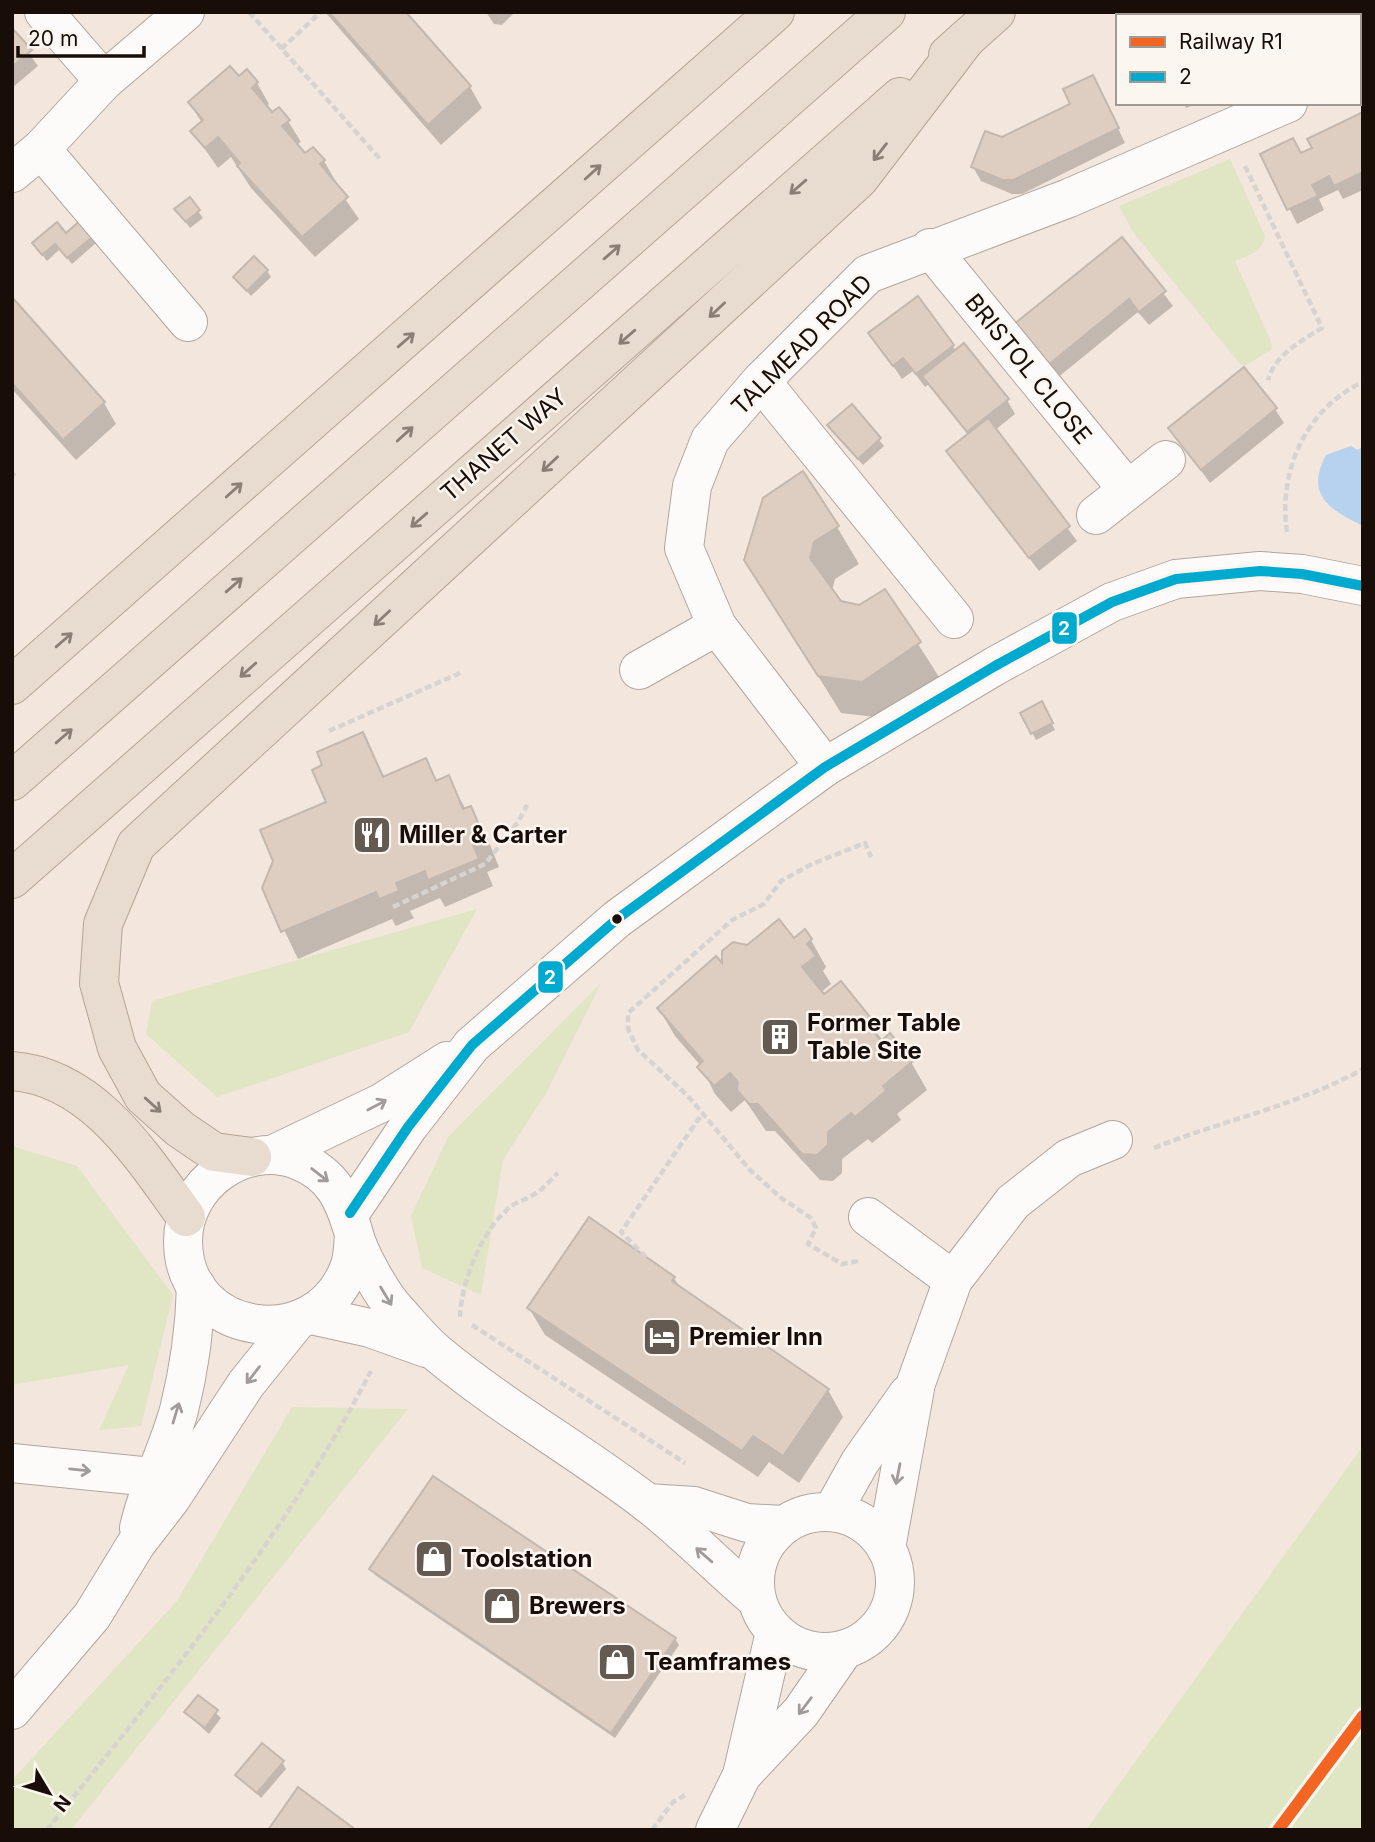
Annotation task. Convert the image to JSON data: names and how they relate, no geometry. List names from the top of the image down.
{
  "streets": {
    "highway": ["THANET WAY"],
    "street": ["TALMEAD ROAD", "BRISTOL CLOSE"]
  },
  "crossings": [
    ["TALMEAD ROAD", "BRISTOL CLOSE"]
  ],
  "places": {
    "restaurant": ["Miller & Carter"],
    "building": ["Former Table Table Site"],
    "hotel": ["Premier Inn"],
    "shop": ["Toolstation", "Brewers", "Teamframes"]
  },
  "lines": ["transit line 2", "rail line R1"],
  "legend": ["Railway R1", "2"],
  "scale_bar": "20 m",
  "north": "bottom right"
}
